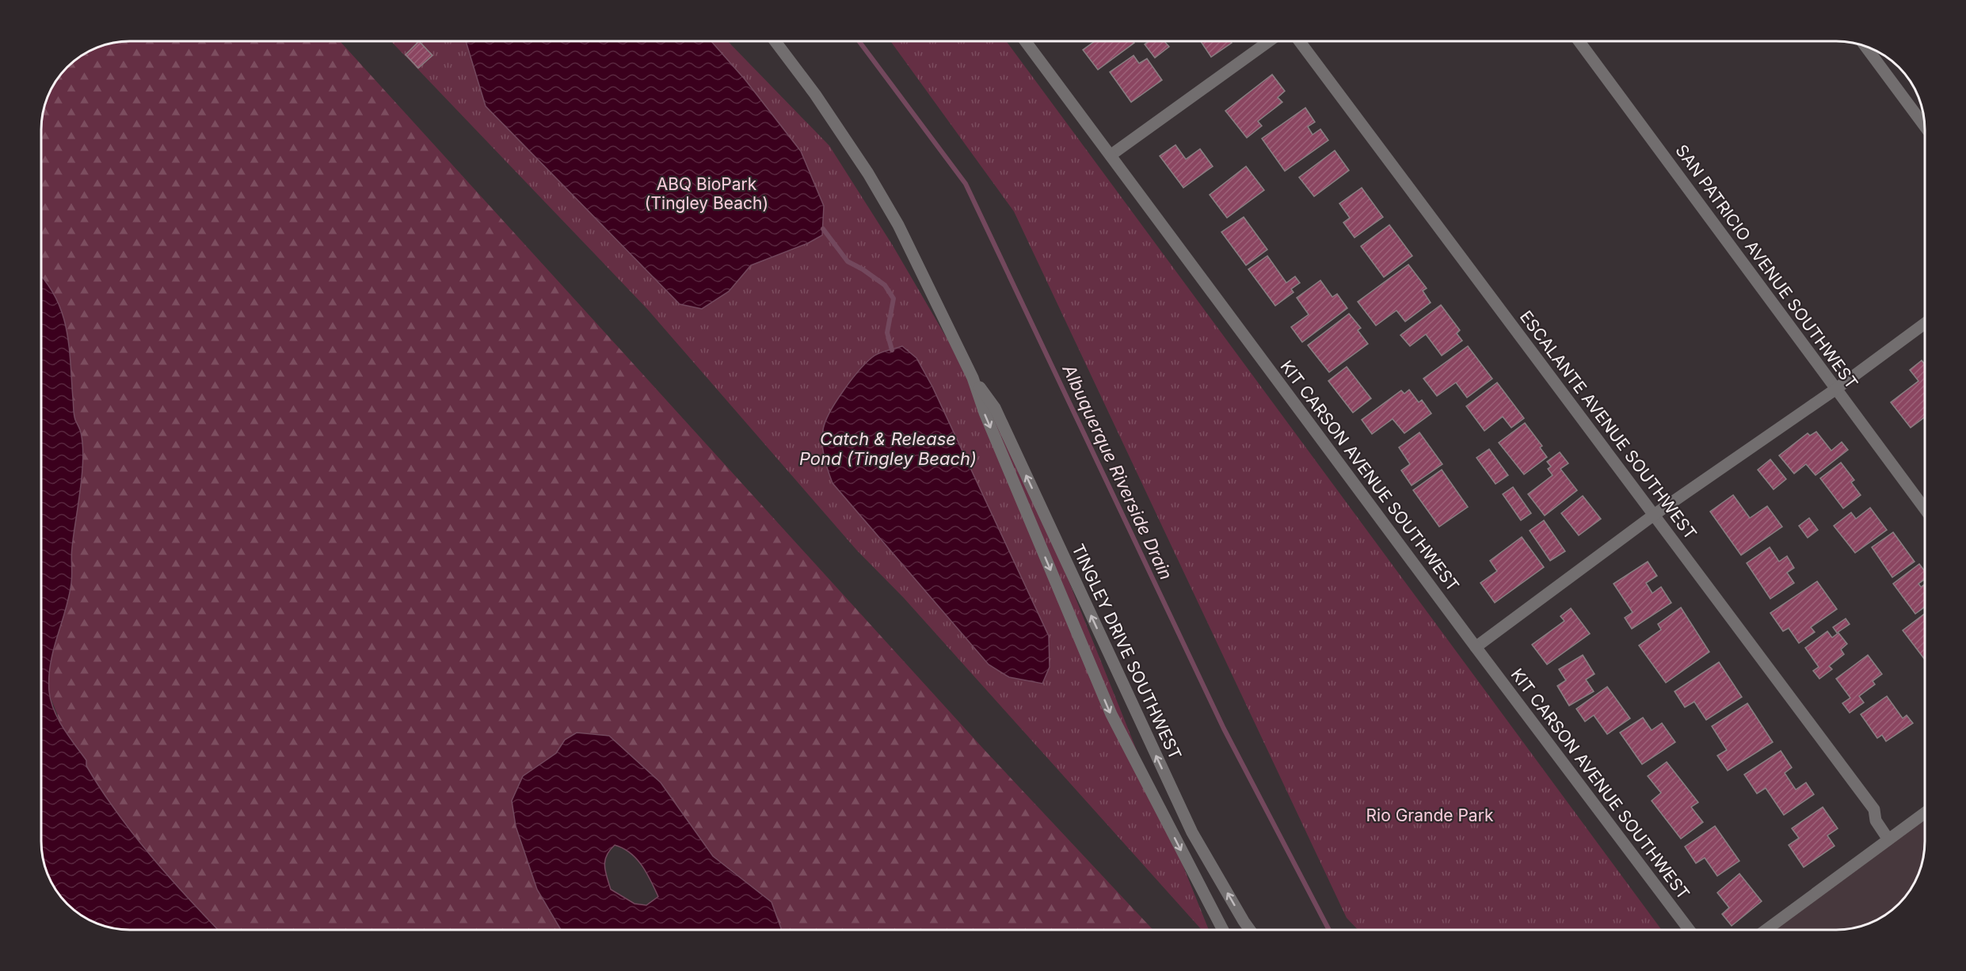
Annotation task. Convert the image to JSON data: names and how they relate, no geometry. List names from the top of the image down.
{
  "streets": {
    "street": [
      "SAN PATRICIO AVENUE SOUTHWEST",
      "ESCALANTE AVENUE SOUTHWEST",
      "KIT CARSON AVENUE SOUTHWEST",
      "TINGLEY DRIVE SOUTHWEST"
    ]
  },
  "water": ["Catch & Release Pond (Tingley Beach)", "Albuquerque Riverside Drain"],
  "parks": ["ABQ BioPark (Tingley Beach)", "Rio Grande Park"]
}
